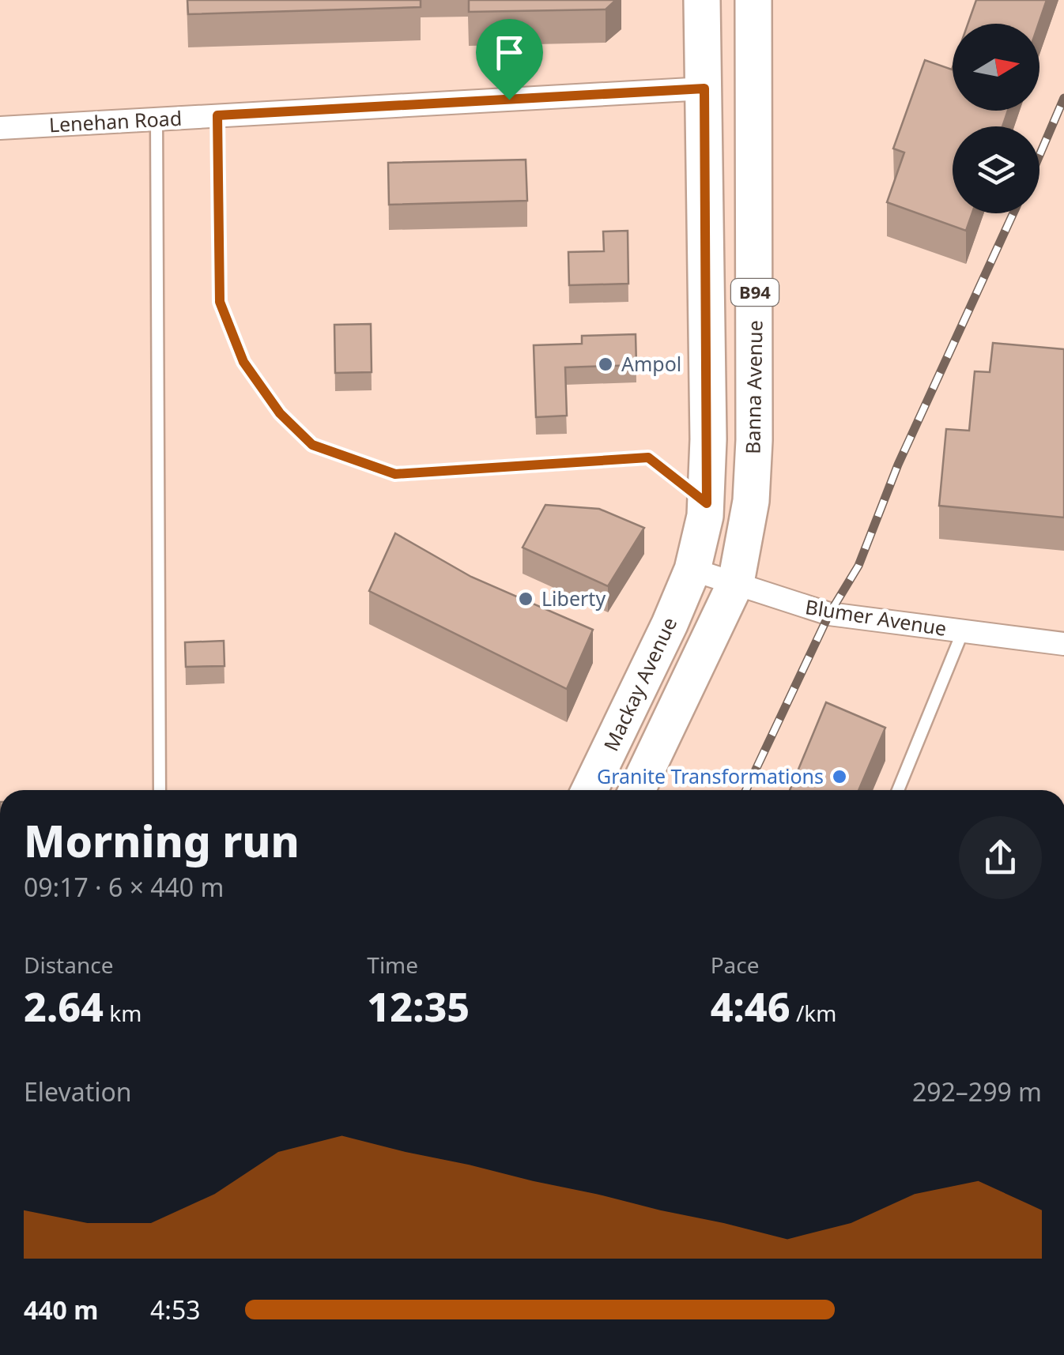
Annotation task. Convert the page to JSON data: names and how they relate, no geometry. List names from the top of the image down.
{
  "streets": {
    "main road": ["B94", "Banna Avenue", "Mackay Avenue"],
    "street": ["Lenehan Road", "Blumer Avenue"]
  },
  "crossings": [
    ["Lenehan Road", "B94"],
    ["B94", "Banna Avenue"],
    ["B94", "Blumer Avenue"],
    ["B94", "Mackay Avenue"],
    ["Banna Avenue", "Blumer Avenue"],
    ["Blumer Avenue", "Mackay Avenue"]
  ],
  "places": ["Ampol", "Liberty", "Granite Transformations"],
  "north": "right",
  "page": {
    "heading": ["Morning run", "09:17 · 6 × 440 m"],
    "stats": [
      ["Distance", "2.64 km"],
      ["Time", "12:35"],
      ["Pace", "4:46 /km"]
    ],
    "chart": ["Elevation", "292–299 m"],
    "list": [
      {
        "name": "440 m",
        "note": "4:53"
      }
    ]
  }
}
